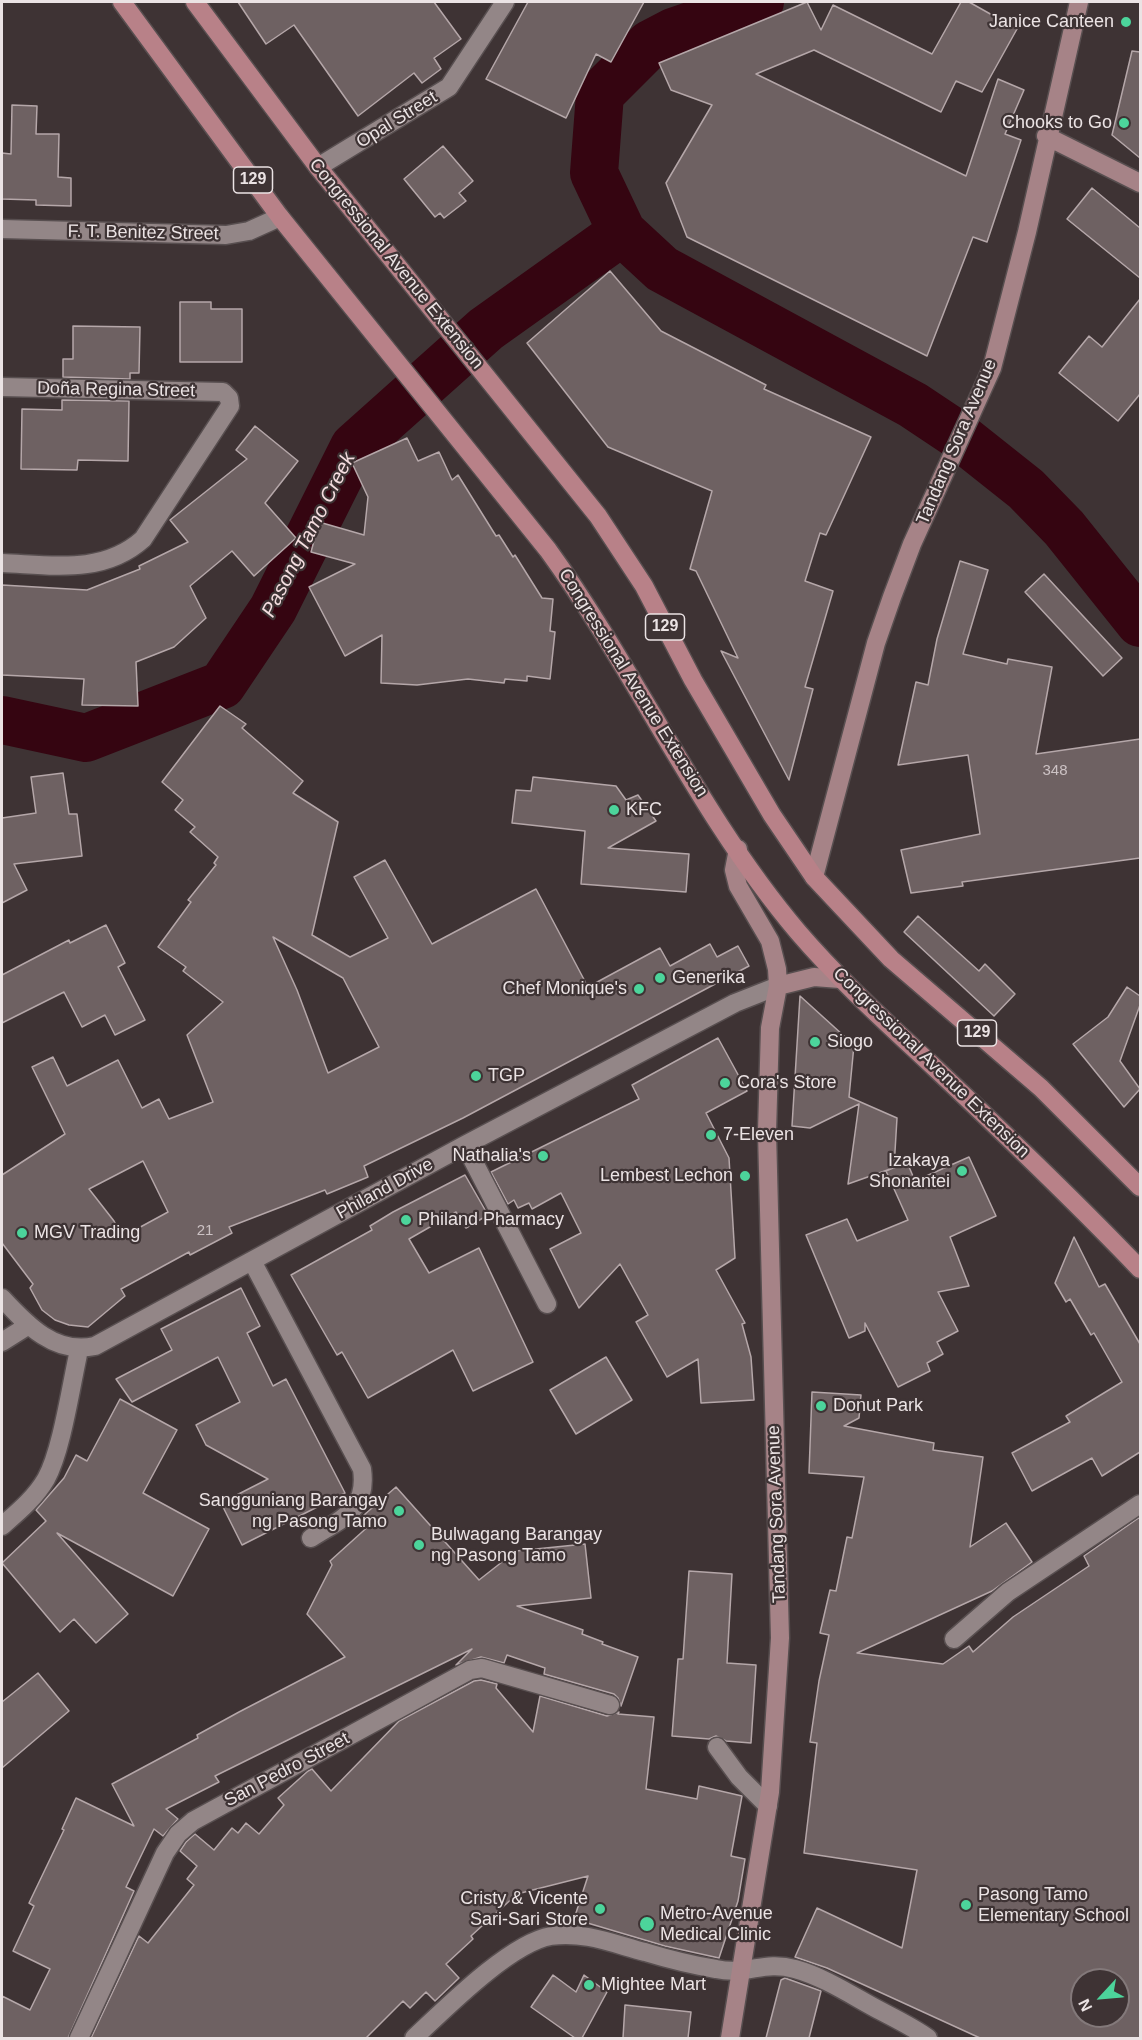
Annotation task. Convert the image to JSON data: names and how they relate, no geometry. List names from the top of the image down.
{
  "streets": {
    "main road": ["129", "Congressional Avenue Extension", "Tandang Sora Avenue"],
    "street": [
      "Opal Street",
      "F. T. Benitez Street",
      "Doña Regina Street",
      "Philand Drive",
      "San Pedro Street"
    ]
  },
  "crossings": [
    ["Opal Street", "Congressional Avenue Extension"],
    ["F. T. Benitez Street", "Congressional Avenue Extension"],
    ["Congressional Avenue Extension", "Tandang Sora Avenue"],
    ["Tandang Sora Avenue", "Philand Drive"]
  ],
  "water": ["Pasong Tamo Creek"],
  "places": [
    "Janice Canteen",
    "Chooks to Go",
    "KFC",
    "Generika",
    "Chef Monique's",
    "Siogo",
    "TGP",
    "Cora's Store",
    "7-Eleven",
    "Nathalia's",
    "Izakaya Shonantei",
    "Lembest Lechon",
    "Philand Pharmacy",
    "MGV Trading",
    "Donut Park",
    "Sangguniang Barangay ng Pasong Tamo",
    "Bulwagang Barangay ng Pasong Tamo",
    "Pasong Tamo Elementary School",
    "Cristy & Vicente Sari-Sari Store",
    "Metro-Avenue Medical Clinic",
    "Mightee Mart"
  ],
  "house_numbers": ["348", "21"],
  "north": "bottom left"
}
